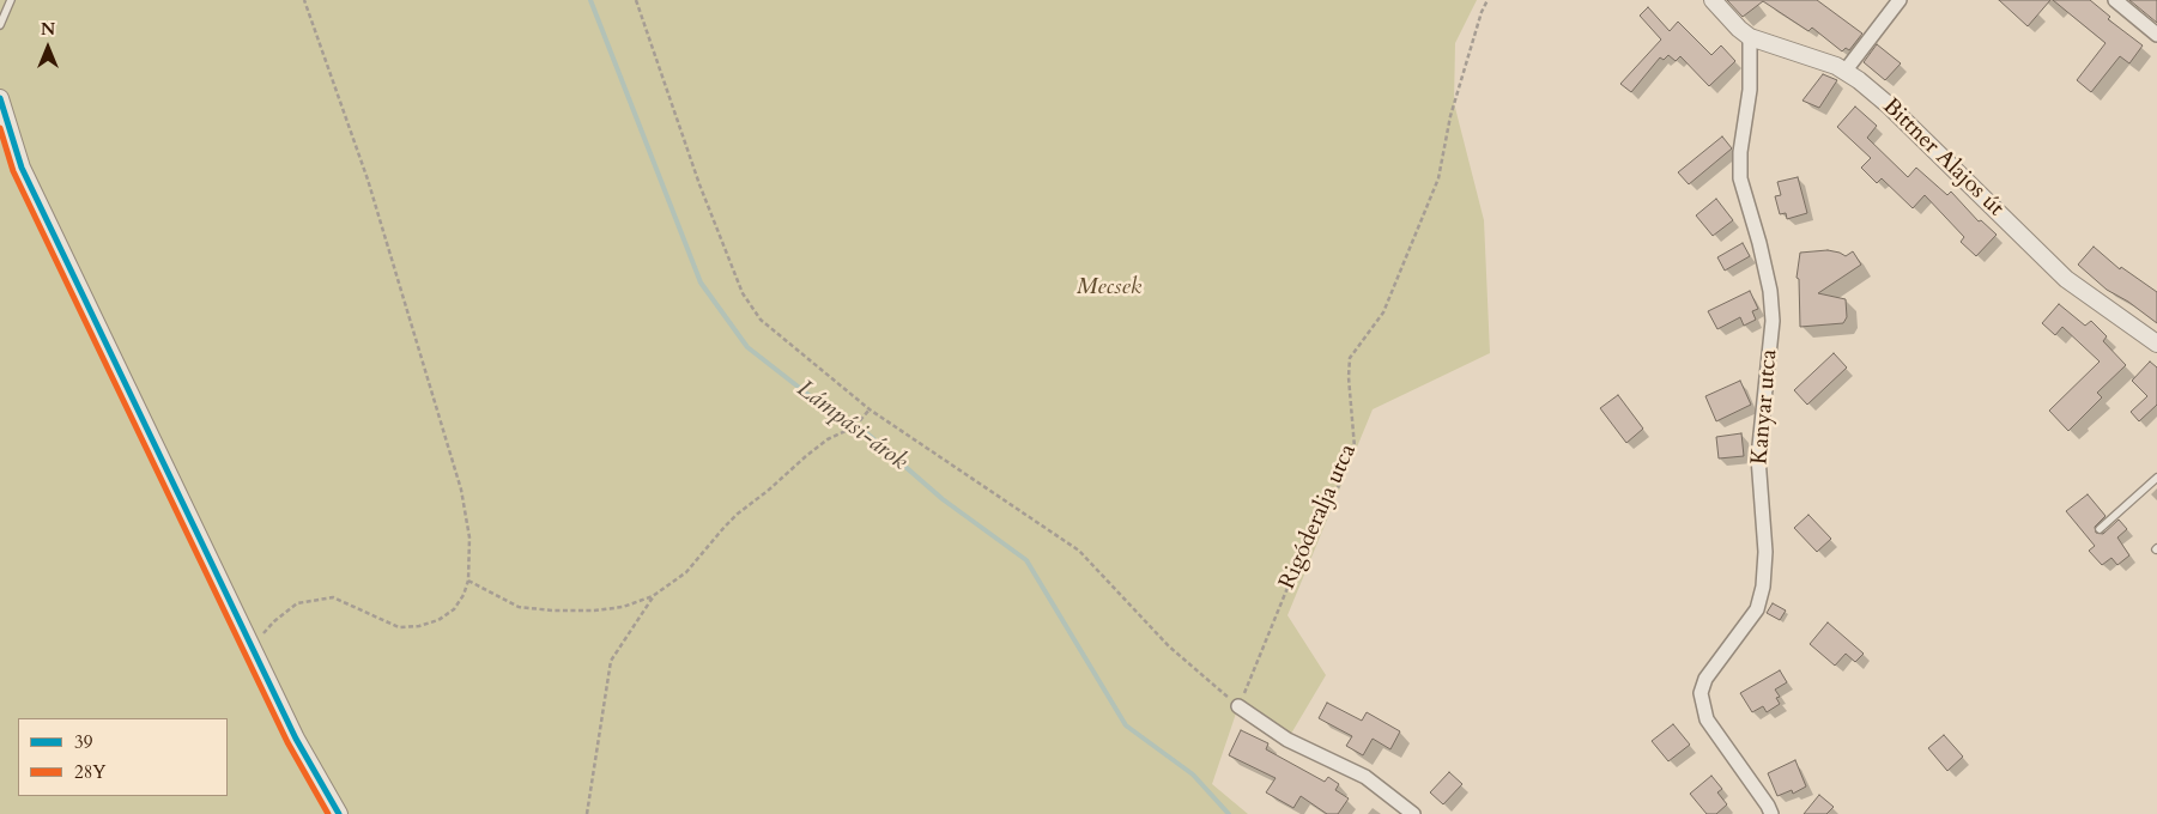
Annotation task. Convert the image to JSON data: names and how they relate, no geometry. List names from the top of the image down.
{
  "streets": {
    "street": ["Bittner Alajos út", "Kanyar utca"],
    "path": ["Rigóderalja utca"]
  },
  "crossings": [
    ["Bittner Alajos út", "Kanyar utca"]
  ],
  "water": ["Lámpási-árok"],
  "parks": ["Mecsek"],
  "lines": ["transit line 39", "transit line 28Y"],
  "legend": ["39", "28Y"],
  "north": "top"
}
